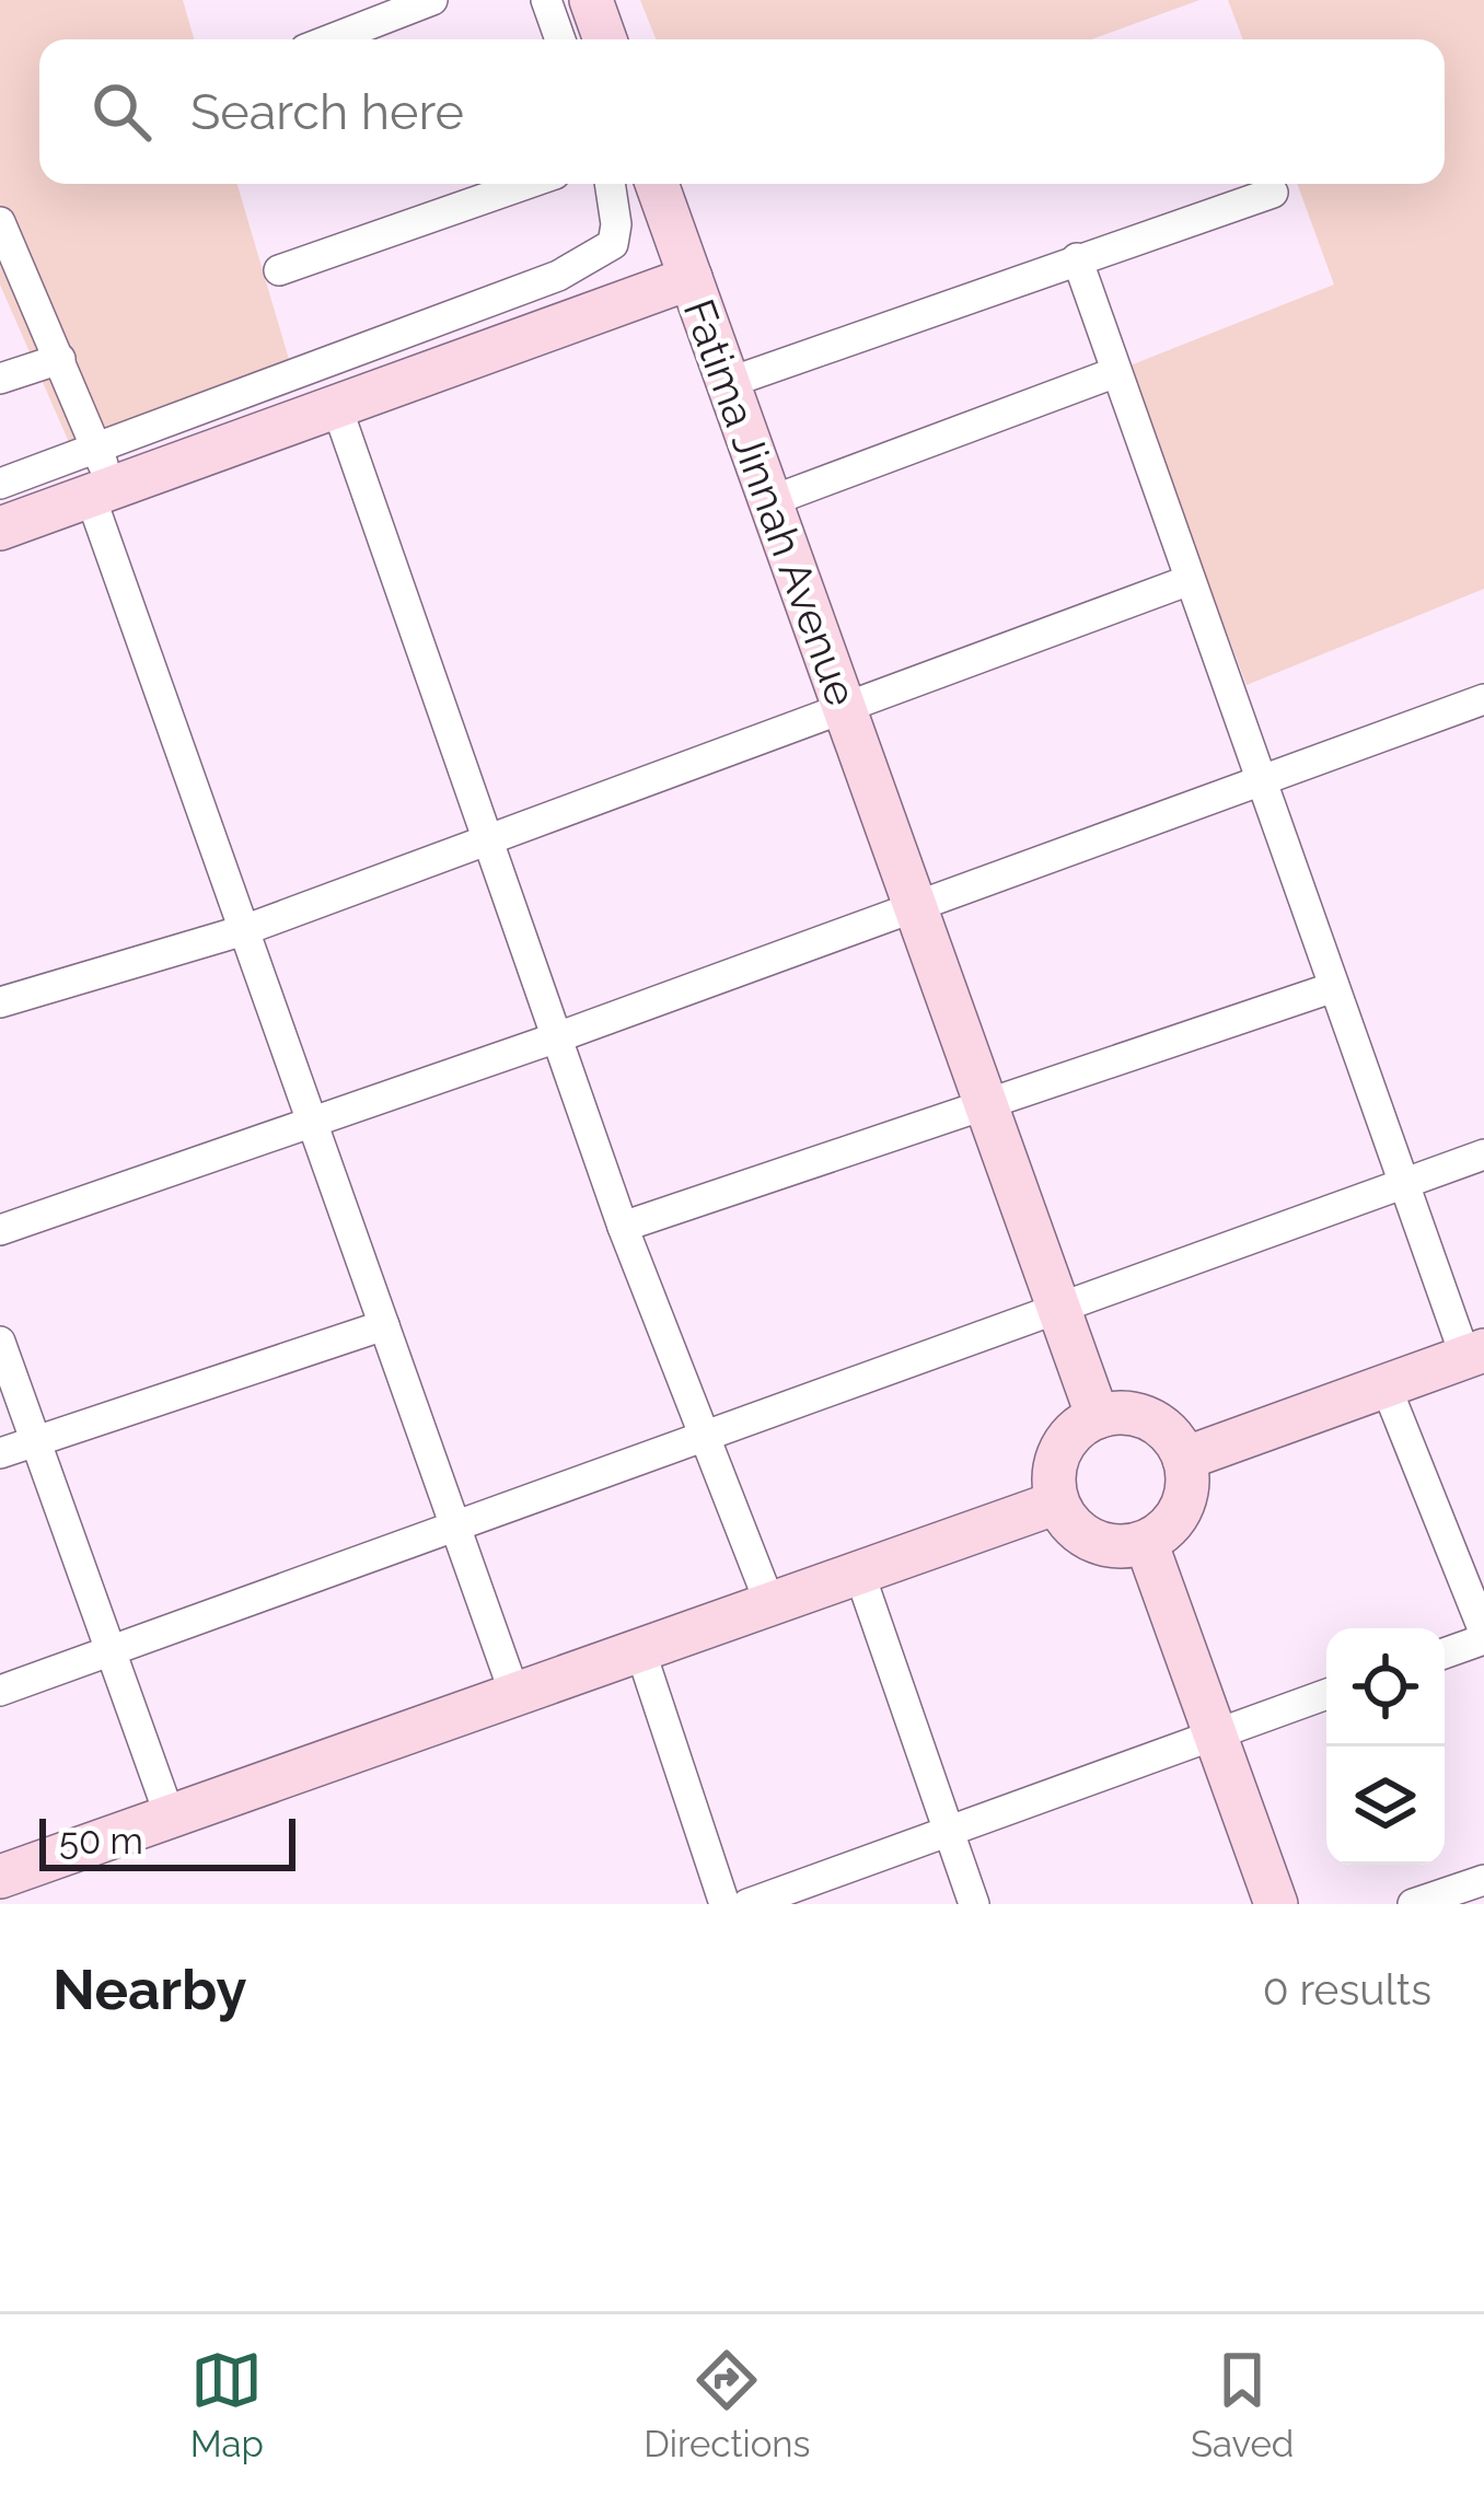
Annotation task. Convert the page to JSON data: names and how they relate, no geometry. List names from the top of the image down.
{
  "streets": {
    "main road": ["Fatima Jinnah Avenue"]
  },
  "scale_bar": "50 m",
  "page": {
    "search": "Search here",
    "scale": "50 m",
    "heading": ["Nearby", "0 results"],
    "nav": ["Map", "Directions", "Saved"]
  }
}
